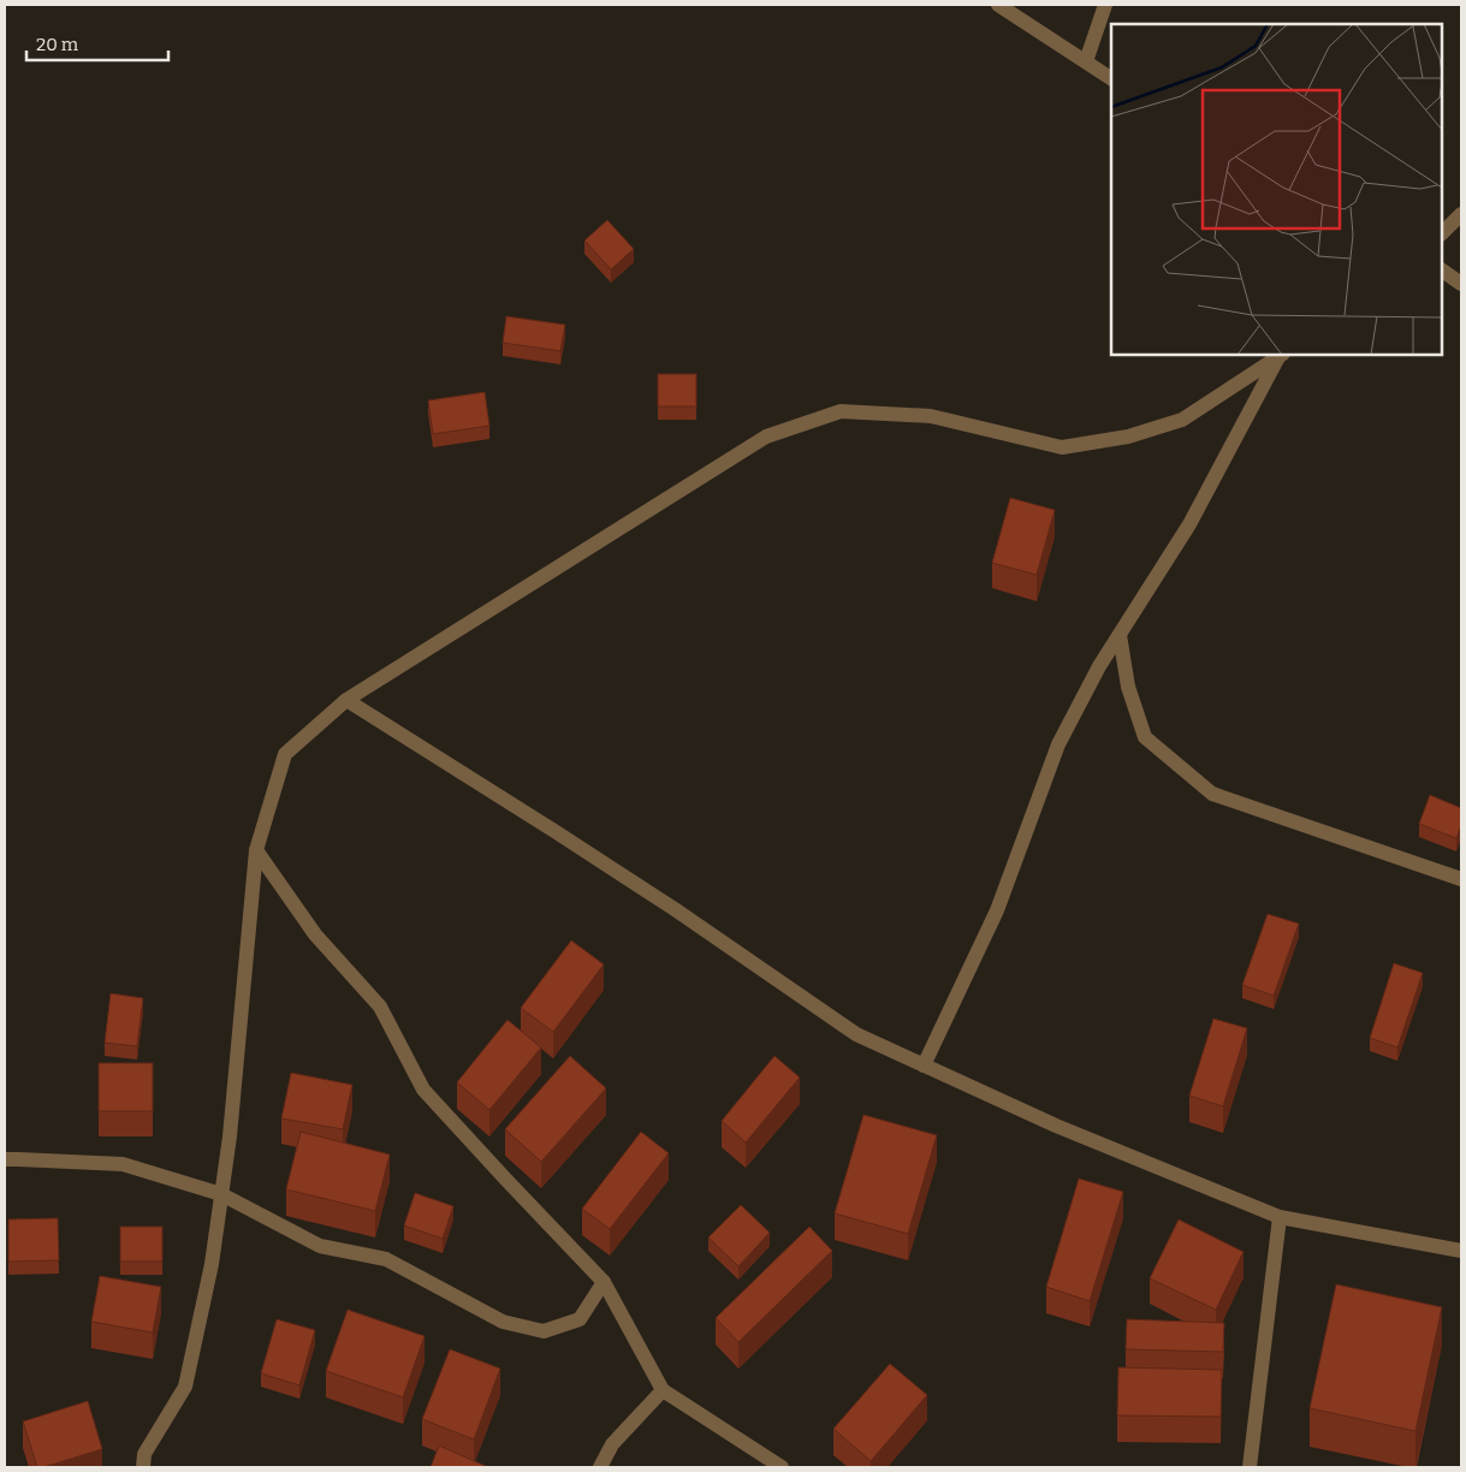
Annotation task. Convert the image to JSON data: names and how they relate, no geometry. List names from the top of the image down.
{
  "scale_bar": "20 m"
}
